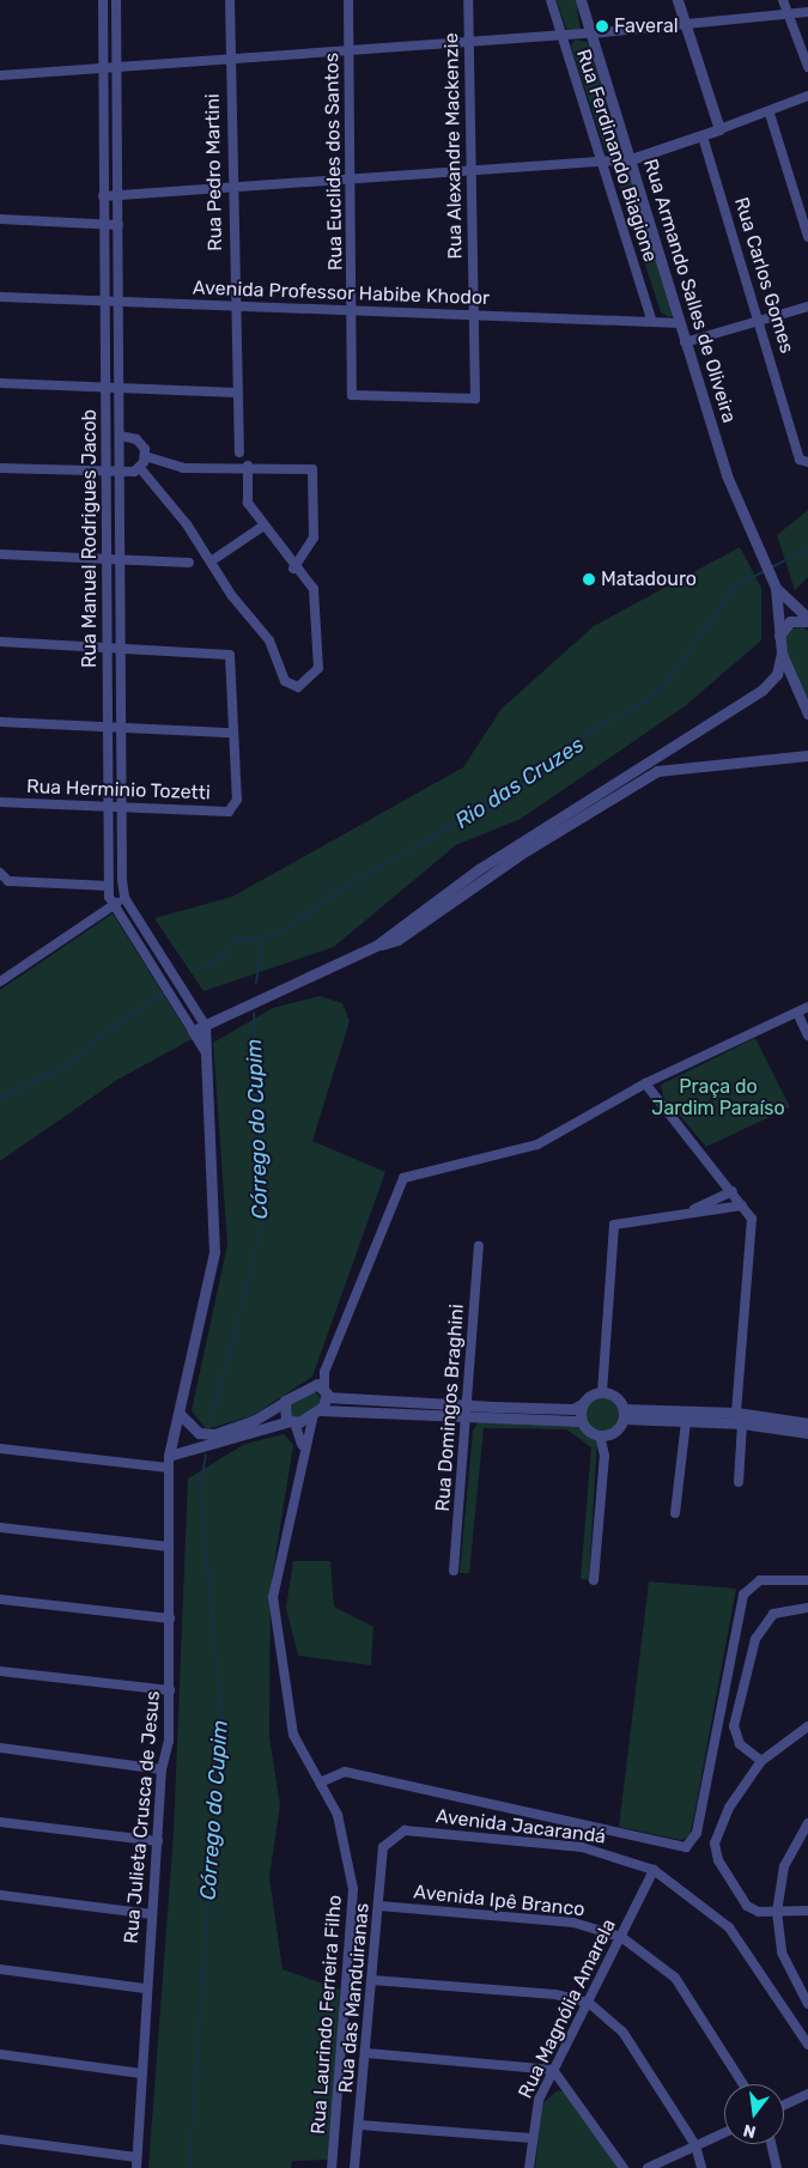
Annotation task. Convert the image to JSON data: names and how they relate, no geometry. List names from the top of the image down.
{
  "streets": {
    "street": [
      "Rua Alexandre Mackenzie",
      "Rua Ferdinando Biagione",
      "Rua Euclides dos Santos",
      "Rua Pedro Martini",
      "Rua Carlos Gomes",
      "Rua Armando Salles de Oliveira",
      "Avenida Professor Habibe Khodor",
      "Rua Manuel Rodrigues Jacob",
      "Rua Herminio Tozetti",
      "Rua Domingos Braghini",
      "Rua Julieta Crusca de Jesus",
      "Avenida Jacarandá",
      "Avenida Ipê Branco",
      "Rua das Manduiranas",
      "Rua Magnólia Amarela",
      "Rua Laurindo Ferreira Filho"
    ]
  },
  "crossings": [
    ["Rua Alexandre Mackenzie", "Rua Euclides dos Santos"],
    ["Rua Alexandre Mackenzie", "Avenida Professor Habibe Khodor"],
    ["Rua Ferdinando Biagione", "Avenida Professor Habibe Khodor"],
    ["Rua Euclides dos Santos", "Avenida Professor Habibe Khodor"],
    ["Rua Pedro Martini", "Avenida Professor Habibe Khodor"],
    ["Rua Armando Salles de Oliveira", "Avenida Professor Habibe Khodor"],
    ["Avenida Professor Habibe Khodor", "Rua Manuel Rodrigues Jacob"],
    ["Rua Manuel Rodrigues Jacob", "Rua Herminio Tozetti"],
    ["Rua Manuel Rodrigues Jacob", "Rua Julieta Crusca de Jesus"],
    ["Avenida Jacarandá", "Rua das Manduiranas"],
    ["Avenida Jacarandá", "Rua Magnólia Amarela"],
    ["Avenida Ipê Branco", "Rua das Manduiranas"],
    ["Avenida Ipê Branco", "Rua Magnólia Amarela"]
  ],
  "water": ["Rio das Cruzes", "Córrego do Cupim"],
  "parks": ["Praça do Jardim Paraíso"],
  "places": ["Faveral", "Matadouro"],
  "north": "bottom"
}
